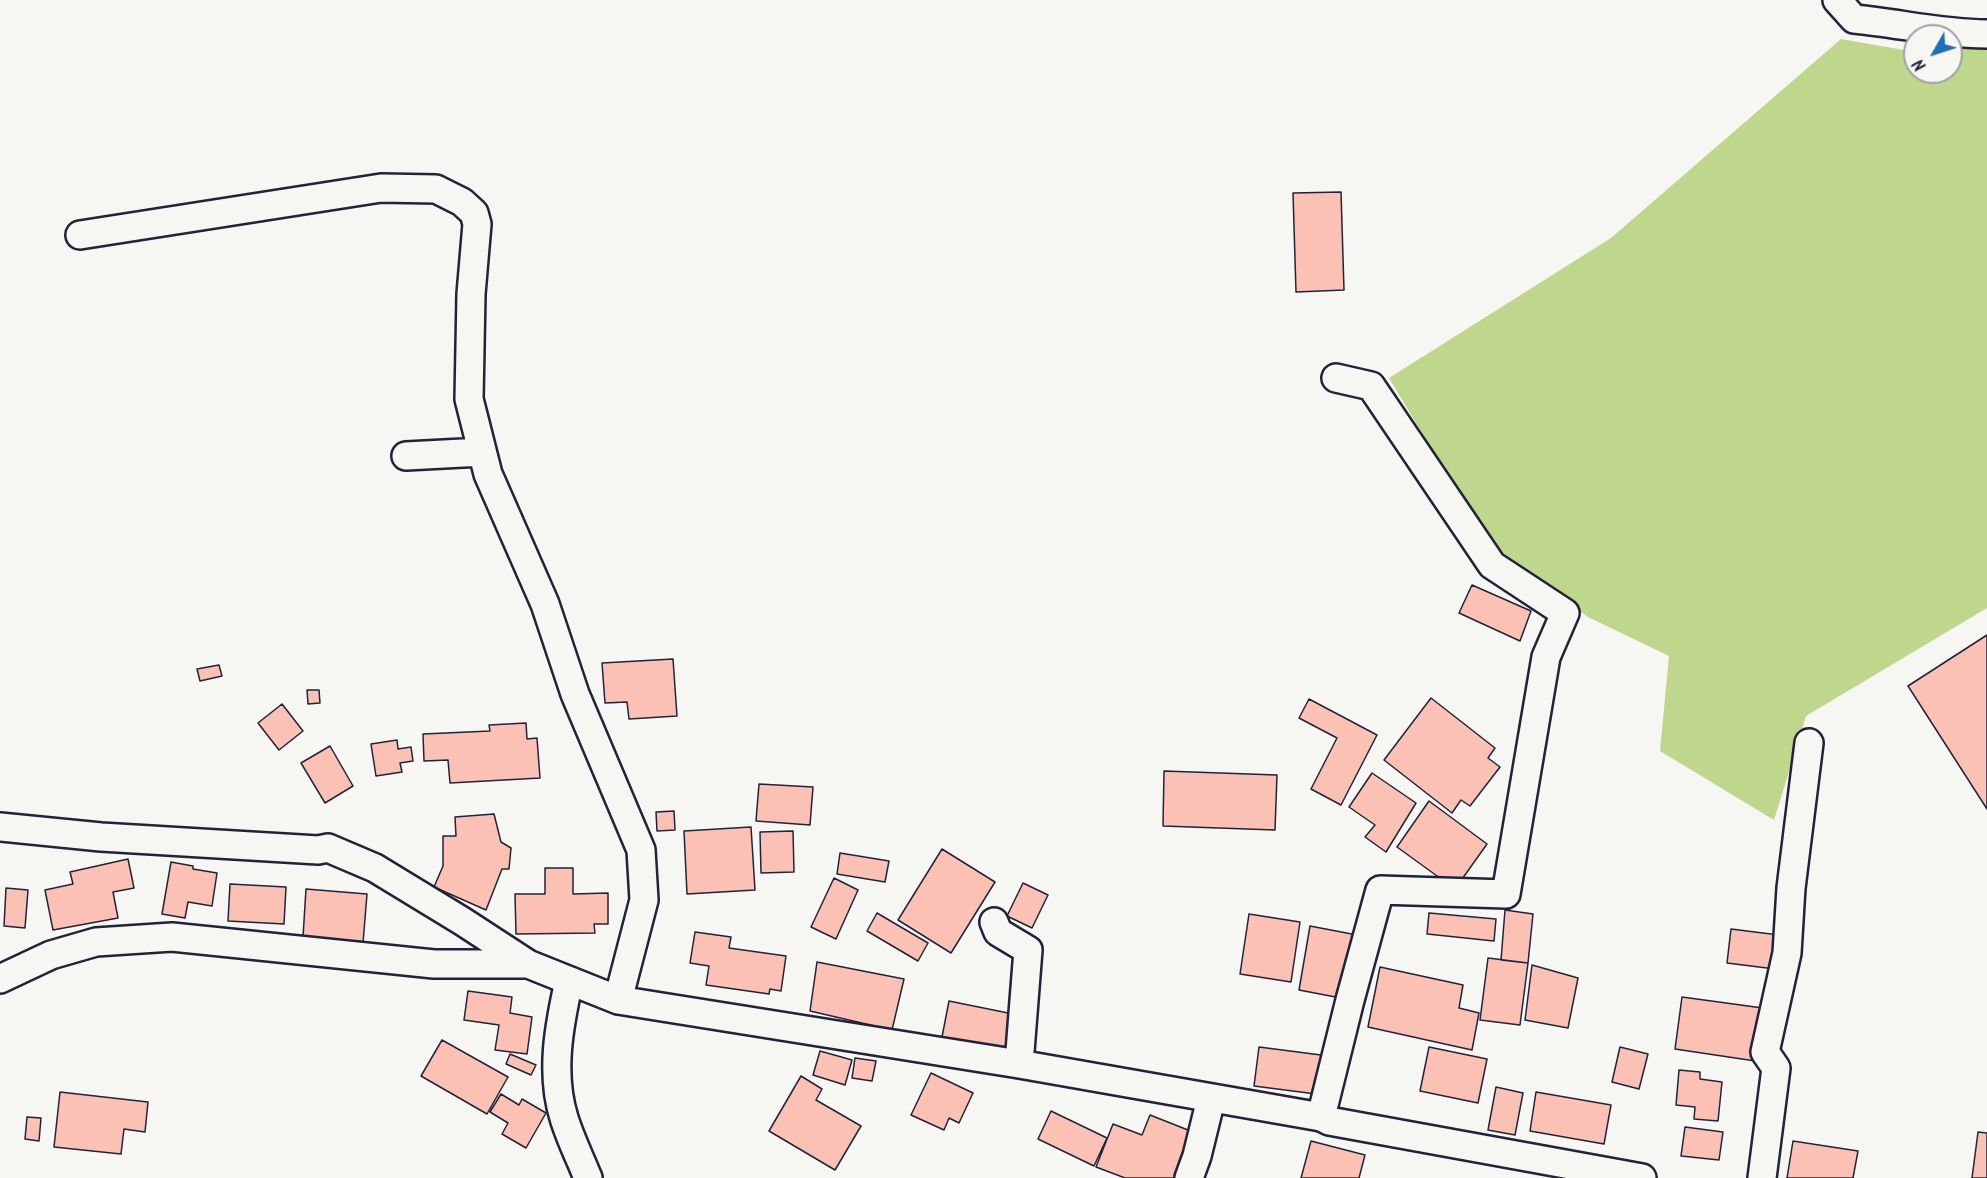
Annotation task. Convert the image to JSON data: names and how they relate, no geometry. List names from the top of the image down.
{
  "north": "bottom left"
}
